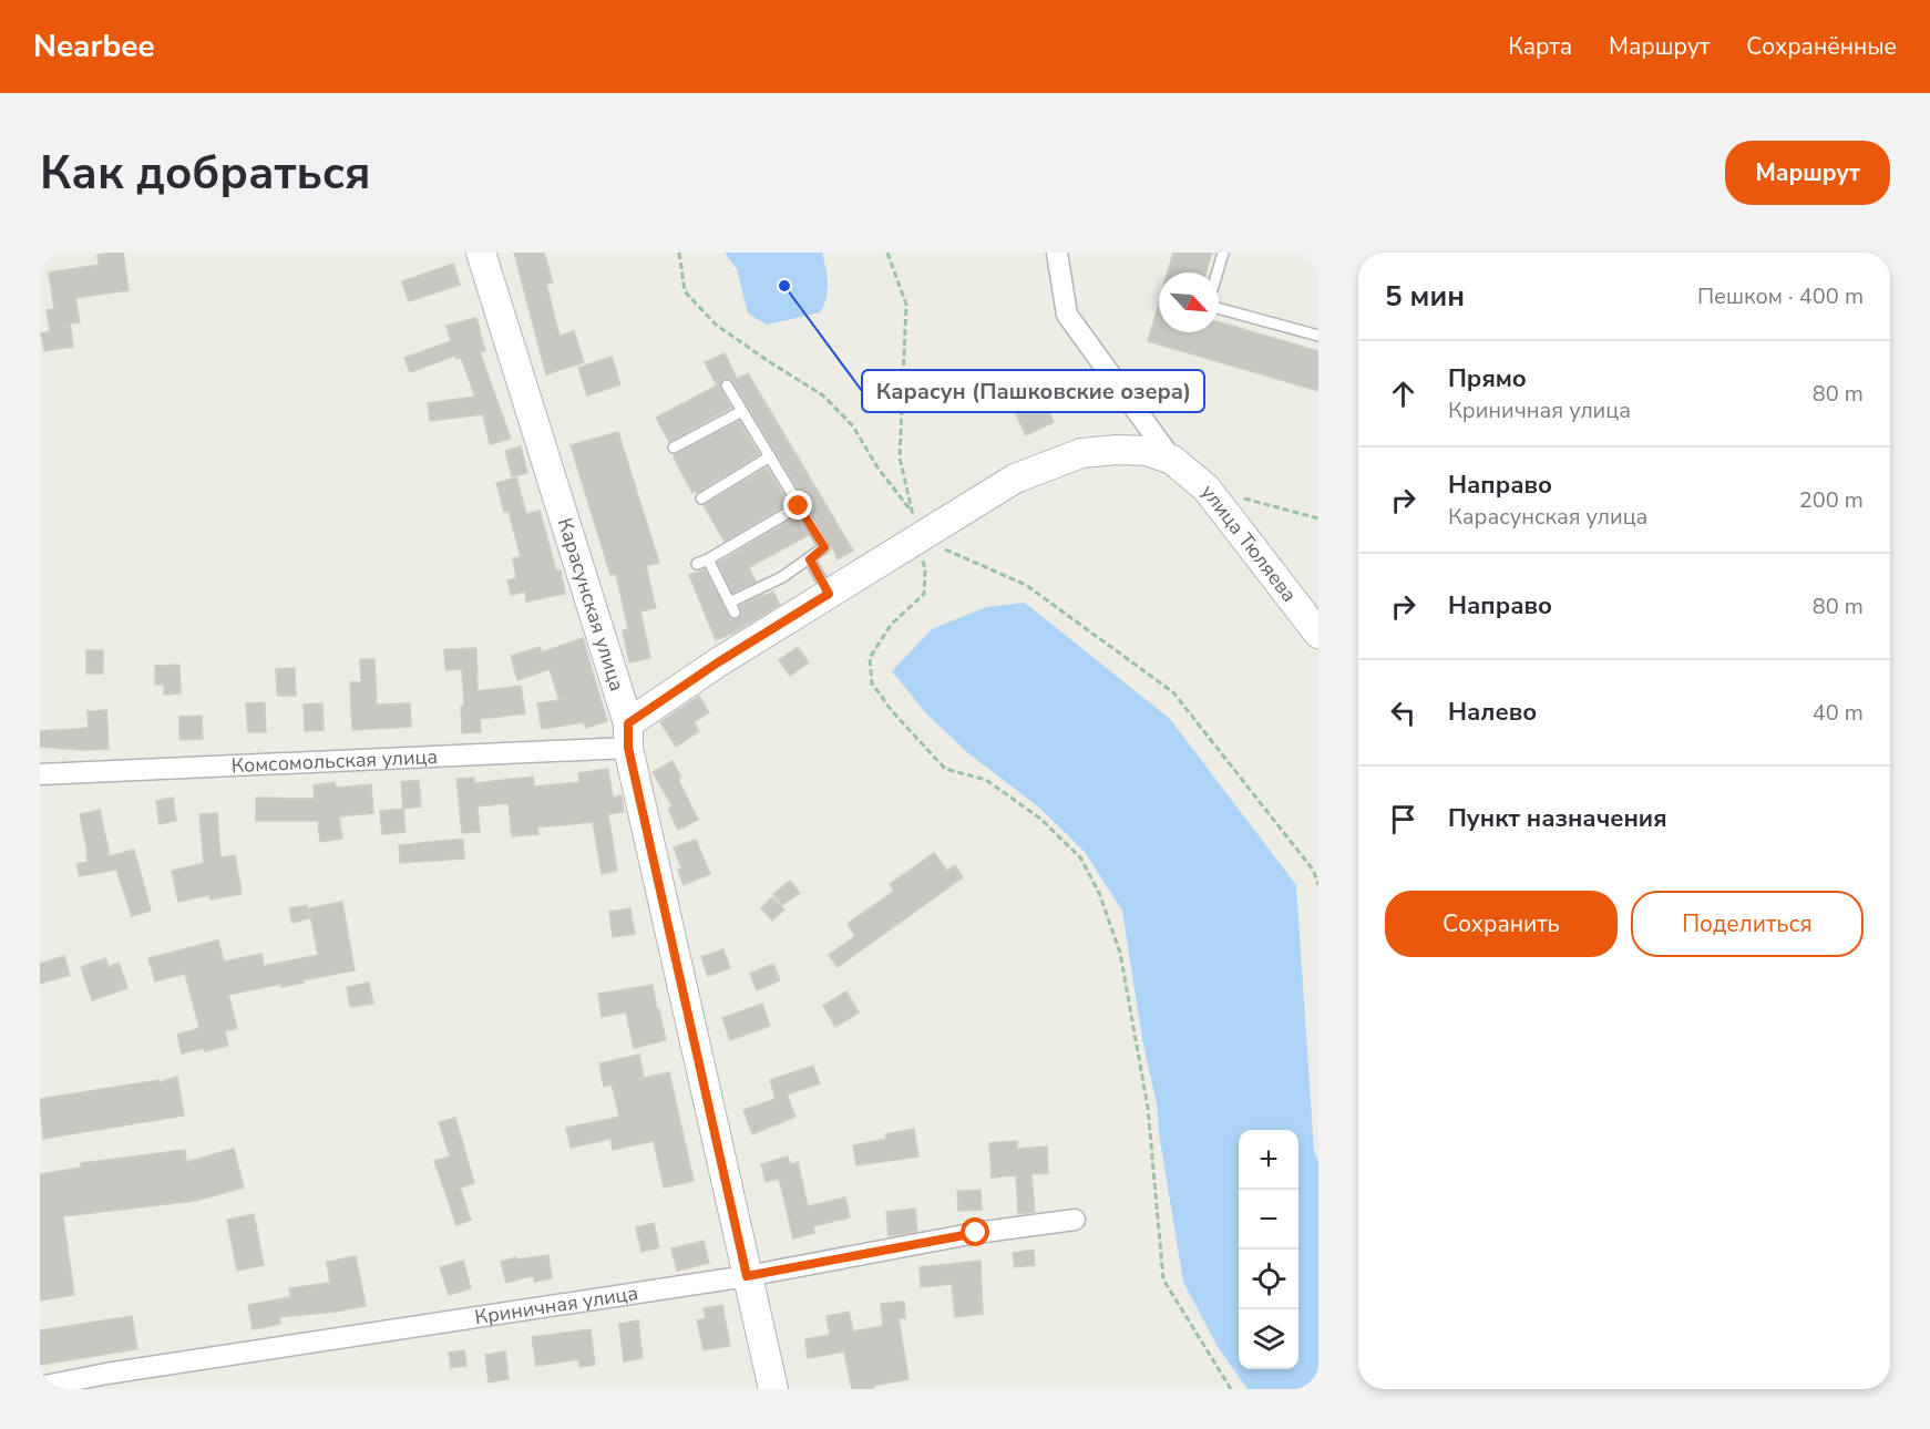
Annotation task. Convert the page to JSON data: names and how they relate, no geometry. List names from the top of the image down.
{
  "streets": {
    "street": [
      "улица Тюляева",
      "Карасунская улица",
      "Комсомольская улица",
      "Криничная улица"
    ]
  },
  "crossings": [
    ["Карасунская улица", "Комсомольская улица"],
    ["Карасунская улица", "Криничная улица"]
  ],
  "places": ["Карасун (Пашковские озера)"],
  "north": "bottom right",
  "page": {
    "header": "Nearbee",
    "nav": ["Карта", "Маршрут", "Сохранённые"],
    "buttons": [
      "Маршрут",
      ["Сохранить", "Поделиться"]
    ],
    "title": "Как добраться",
    "heading": ["5 мин", "Пешком · 400 m"],
    "list": [
      ["Прямо", "Криничная улица", "80 m"],
      ["Направо", "Карасунская улица", "200 m"],
      ["Направо", "80 m"],
      ["Налево", "40 m"],
      "Пункт назначения"
    ],
    "map_buttons": ["+", "−"]
  }
}
